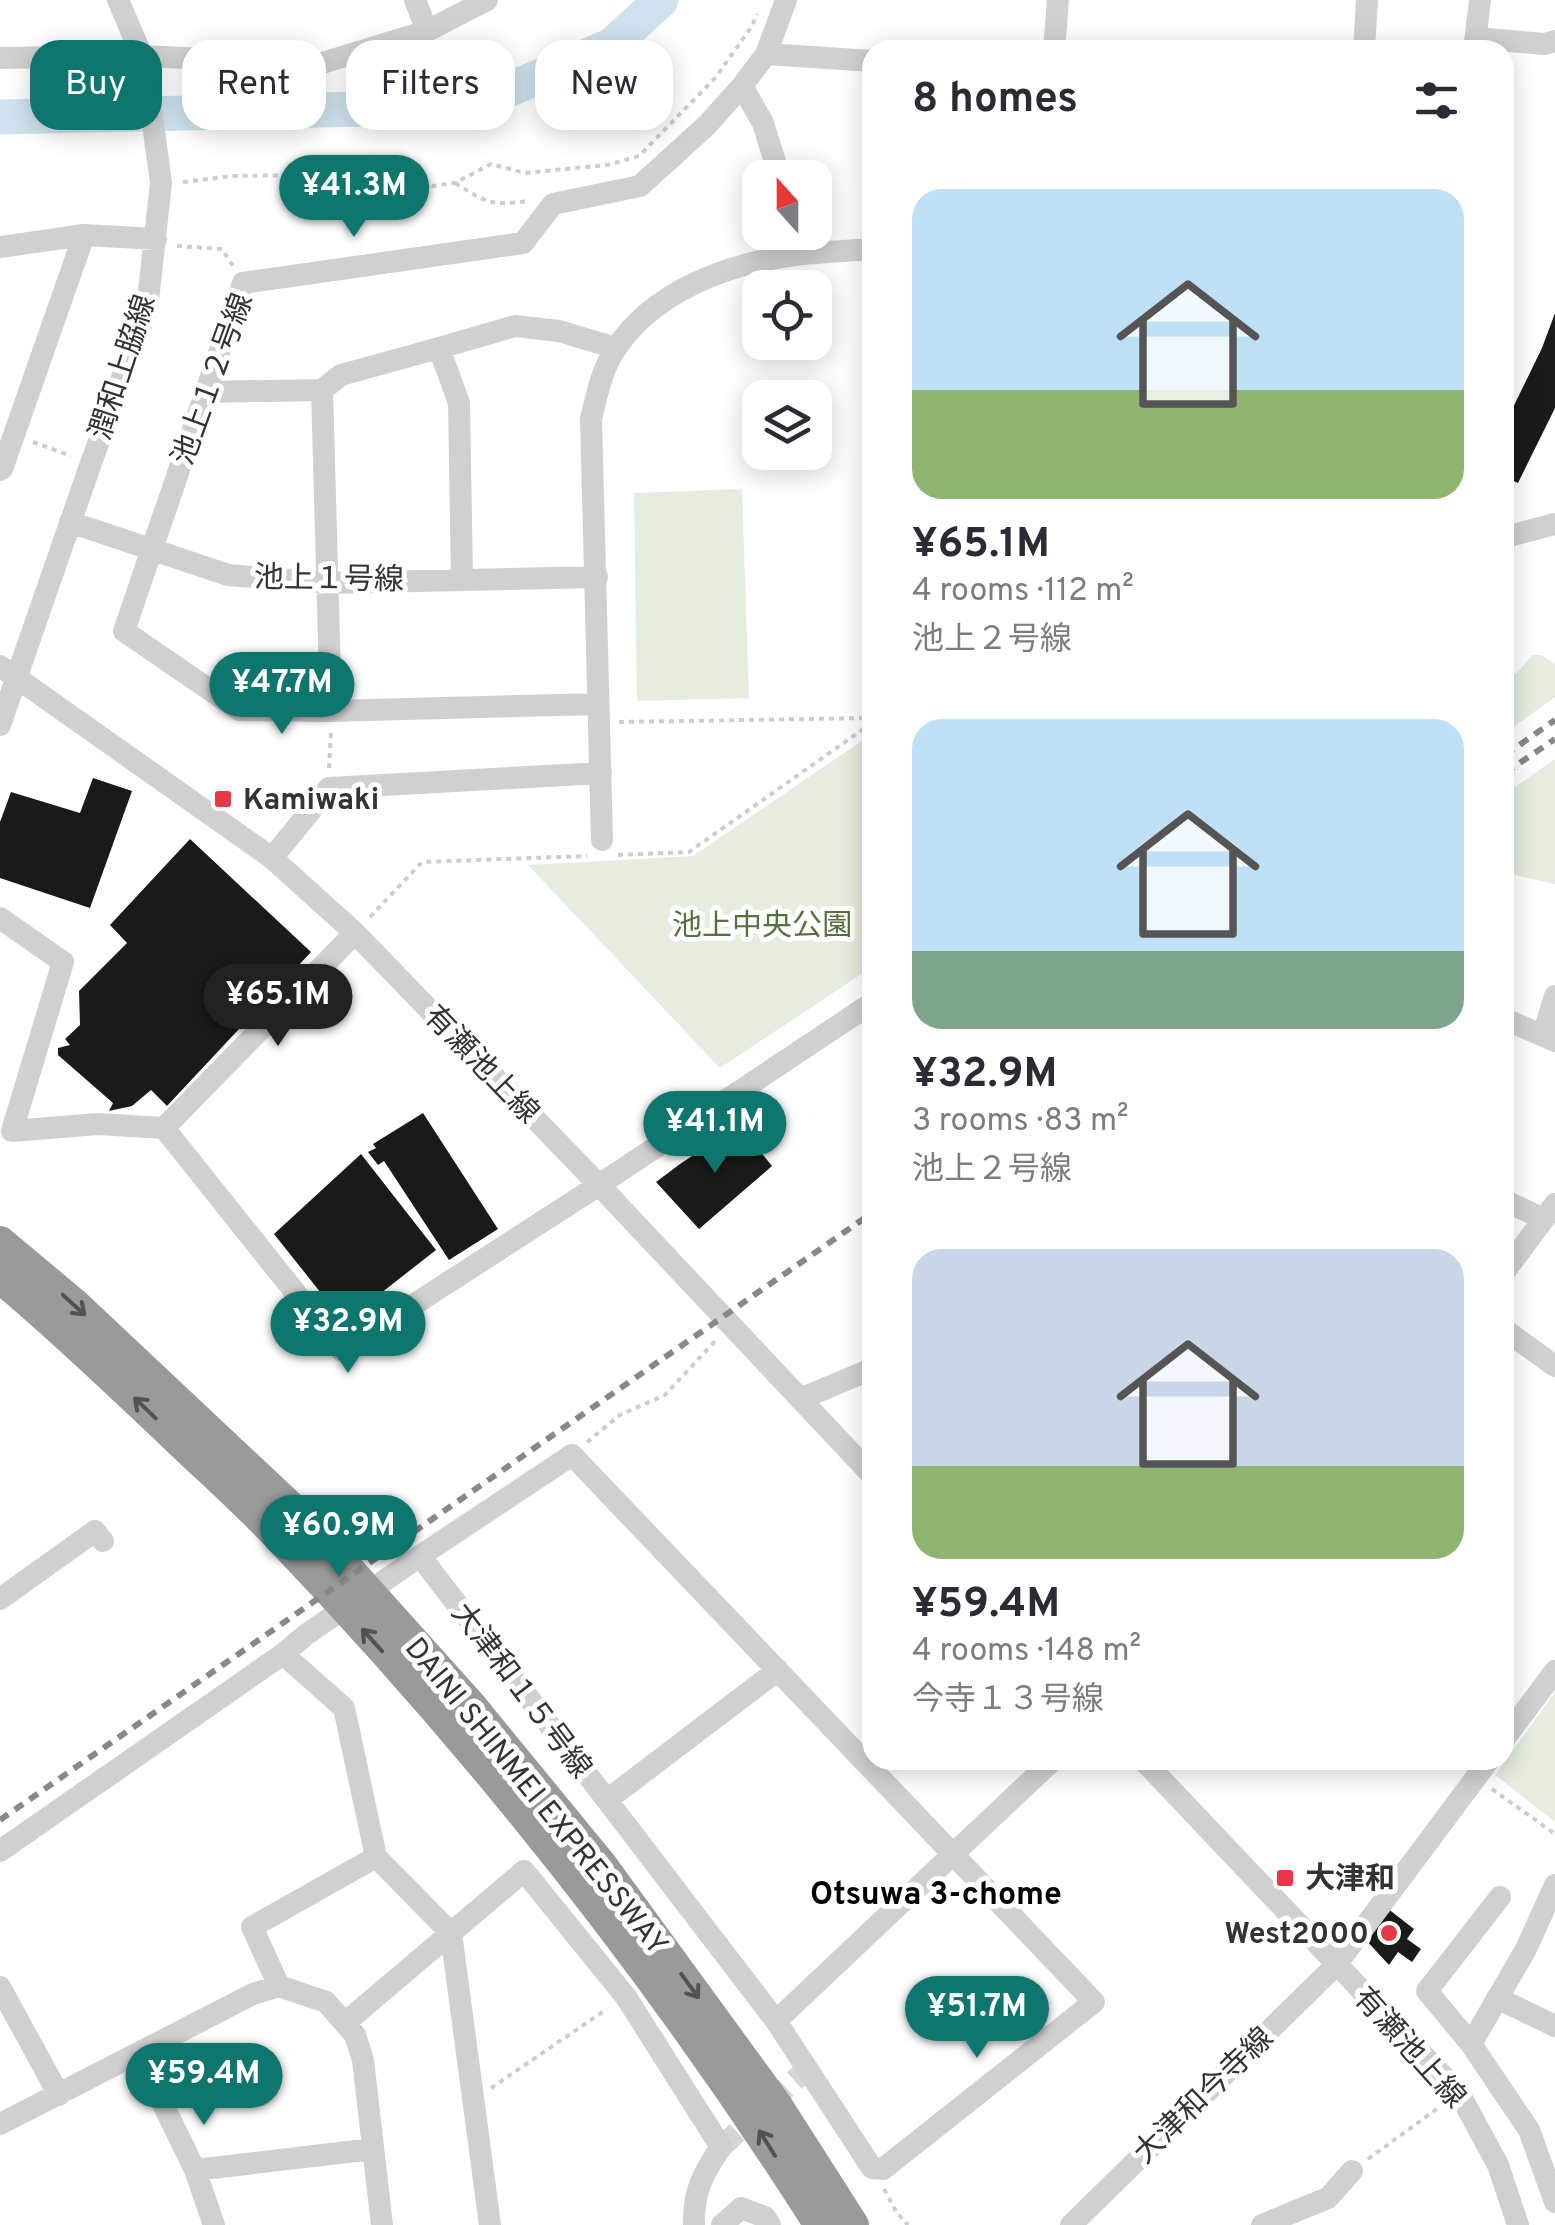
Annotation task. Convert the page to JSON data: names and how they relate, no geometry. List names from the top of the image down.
{
  "streets": {
    "highway": ["DAINI SHINMEI EXPRESSWAY"],
    "street": [
      "潤和上脇線",
      "池上１２号線",
      "池上１号線",
      "有瀬池上線",
      "大津和１５号線",
      "大津和今寺線"
    ]
  },
  "crossings": [
    ["潤和上脇線", "池上１号線"],
    ["潤和上脇線", "有瀬池上線"],
    ["池上１２号線", "池上１号線"],
    ["有瀬池上線", "大津和今寺線"]
  ],
  "districts": ["Otsuwa 3-chome"],
  "parks": ["池上中央公園"],
  "places": {
    "transit": ["Kamiwaki", "大津和"],
    "other": ["West2000"]
  },
  "north": "top",
  "page": {
    "chip": [
      "Buy",
      "Rent",
      "Filters",
      "New"
    ],
    "heading": "8 homes",
    "price": [
      "¥41.3M",
      "¥47.7M",
      "¥65.1M",
      "¥41.1M",
      "¥32.9M",
      "¥60.9M",
      "¥51.7M",
      "¥59.4M"
    ],
    "list": [
      {
        "name": "¥65.1M",
        "note": "4 rooms · 112 m² · 池上２号線"
      },
      {
        "name": "¥32.9M",
        "note": "3 rooms · 83 m² · 池上２号線"
      },
      {
        "name": "¥59.4M",
        "note": "4 rooms · 148 m² · 今寺１３号線"
      }
    ]
  }
}
